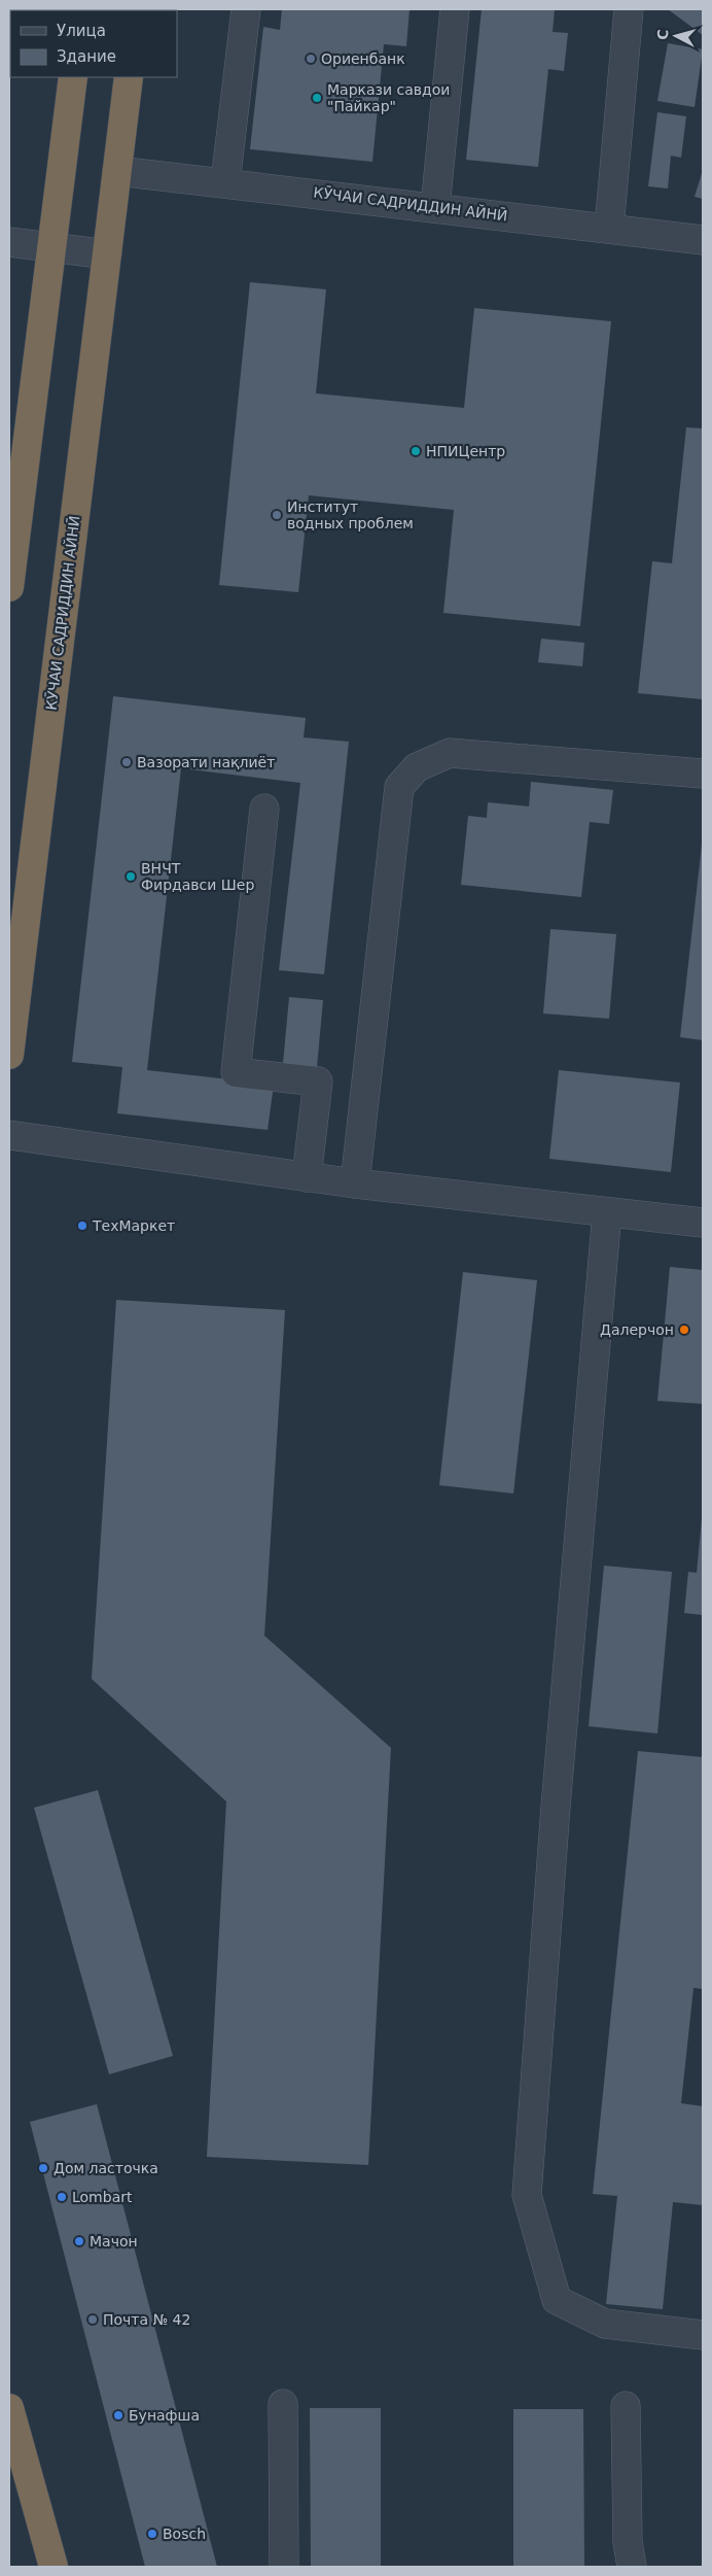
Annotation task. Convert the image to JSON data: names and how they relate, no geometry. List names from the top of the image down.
{
  "streets": {
    "highway": ["КӮЧАИ САДРИДДИН АЙНӢ"]
  },
  "places": [
    "Ориенбанк",
    "Маркази савдои \"Пайкар\"",
    "НПИЦентр",
    "Институт водных проблем",
    "Вазорати нақлиёт",
    "ВНЧТ Фирдавси Шер",
    "ТехМаркет",
    "Далерчон",
    "Дом ласточка",
    "Lombart",
    "Мачон",
    "Почта № 42",
    "Бунафша",
    "Bosch"
  ],
  "legend": ["Улица", "Здание"],
  "north": "left"
}
